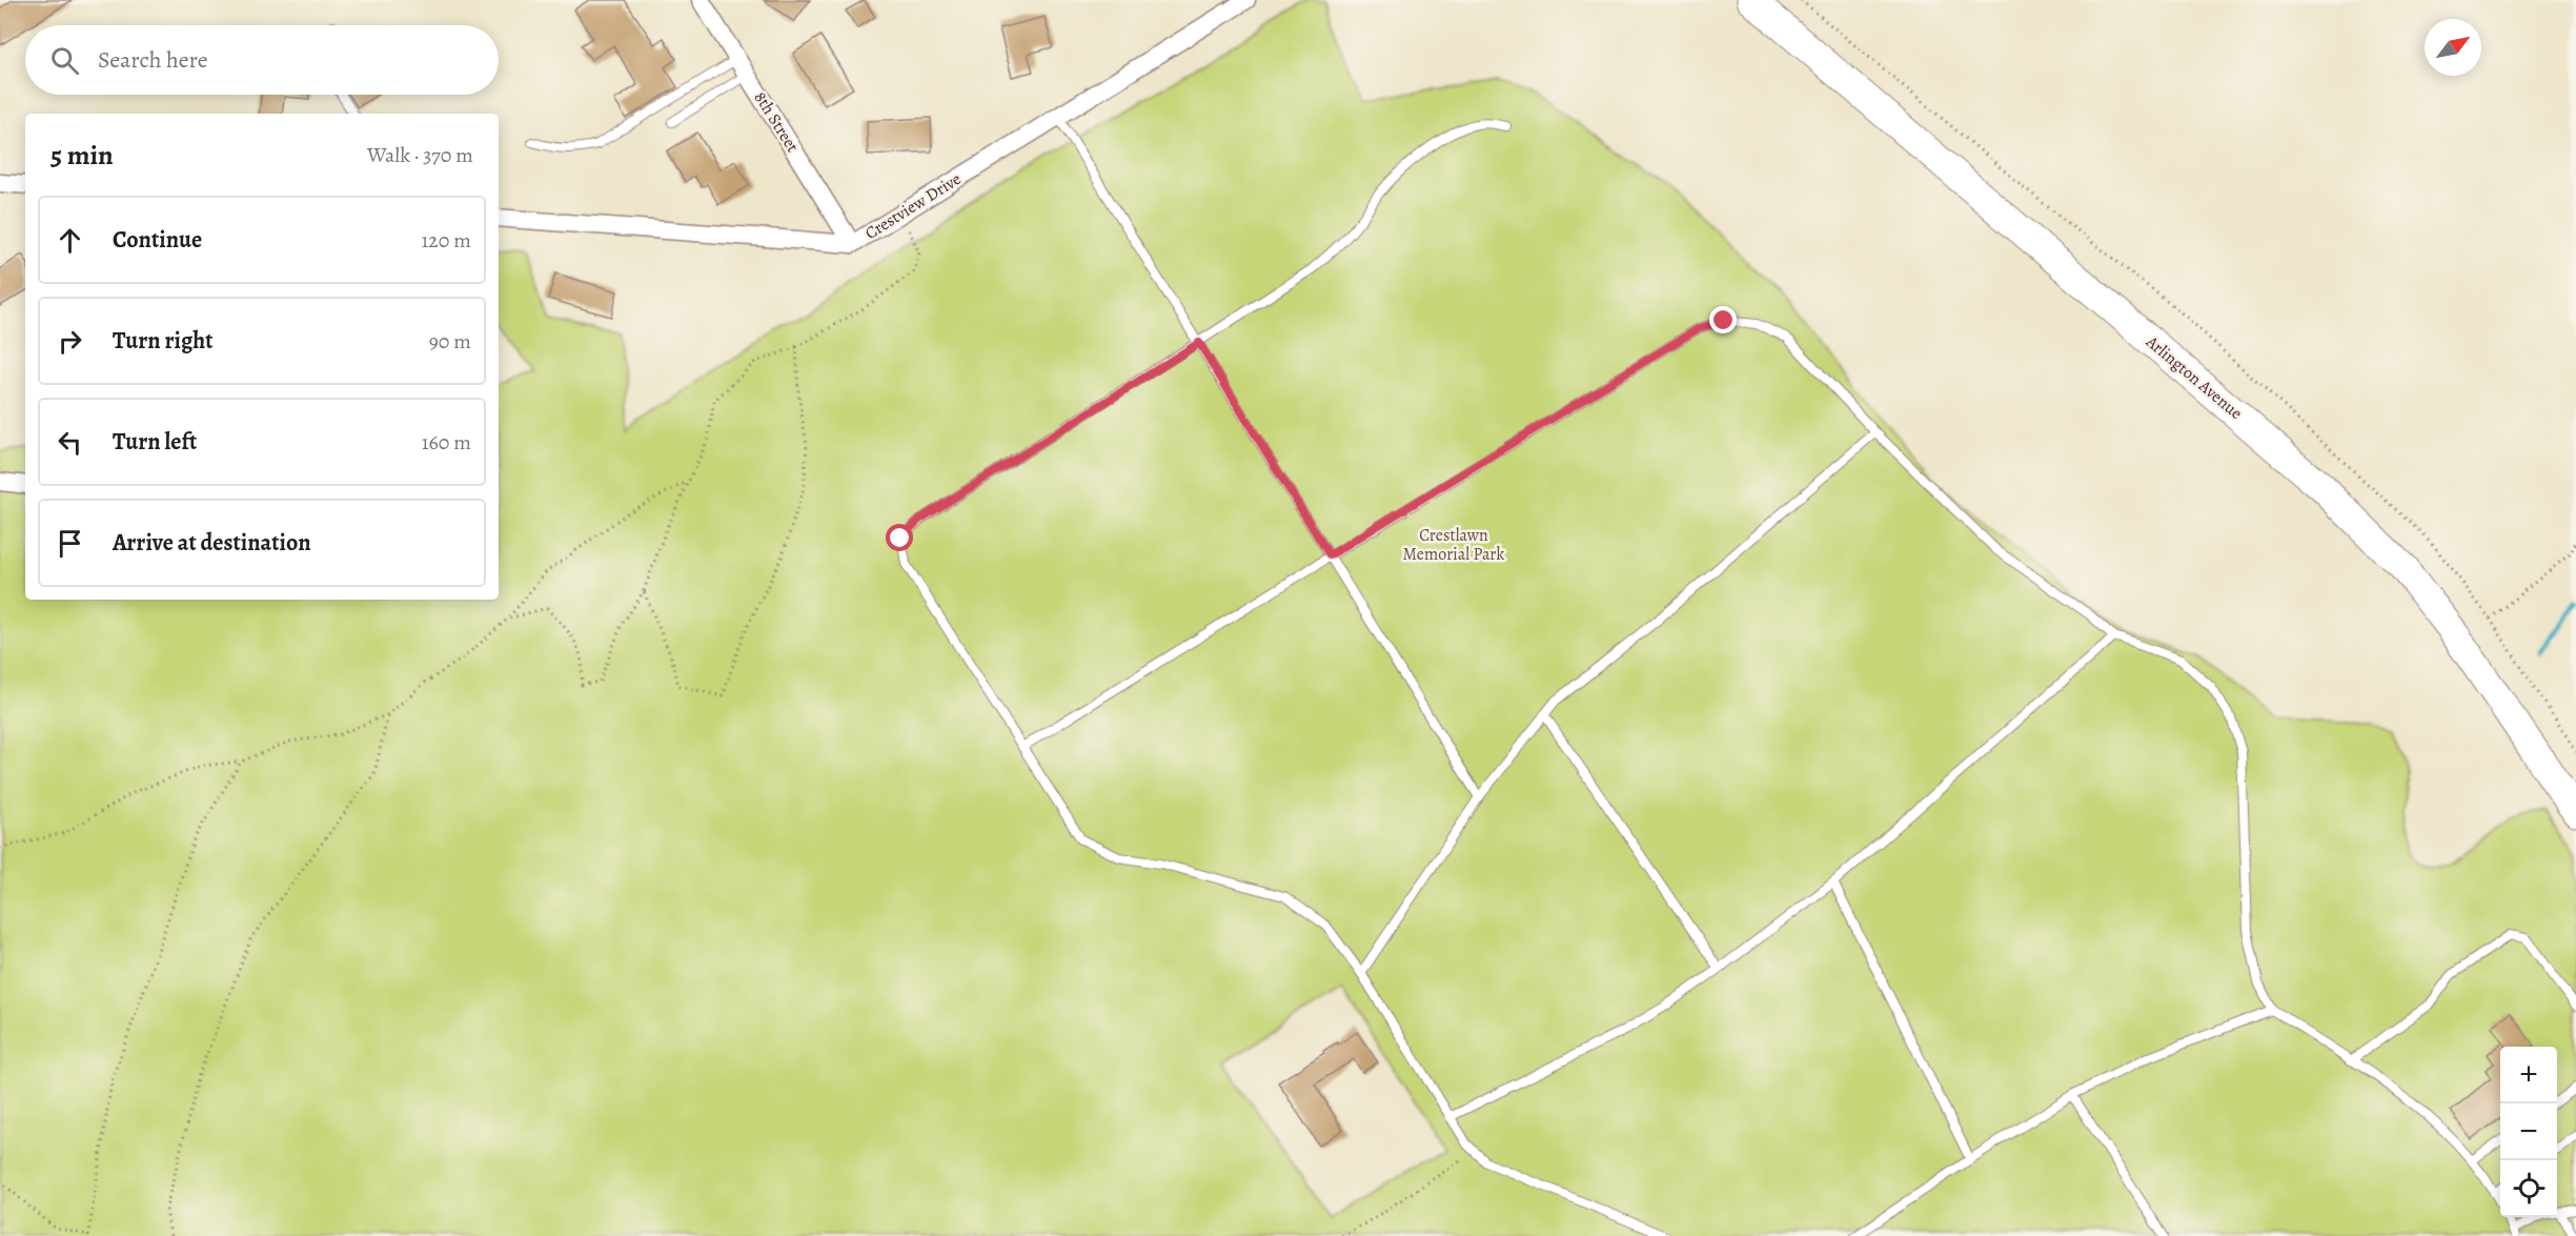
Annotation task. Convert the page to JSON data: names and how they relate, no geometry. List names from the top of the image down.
{
  "streets": {
    "main road": ["Arlington Avenue"],
    "street": ["8th Street", "Crestview Drive"]
  },
  "crossings": [
    ["8th Street", "Crestview Drive"]
  ],
  "parks": ["Crestlawn Memorial Park"],
  "north": "top right",
  "page": {
    "search": "Search here",
    "heading": ["5 min", "Walk · 370 m"],
    "list": [
      ["Continue", "120 m"],
      ["Turn right", "90 m"],
      ["Turn left", "160 m"],
      "Arrive at destination"
    ],
    "map_buttons": ["+", "−"]
  }
}
